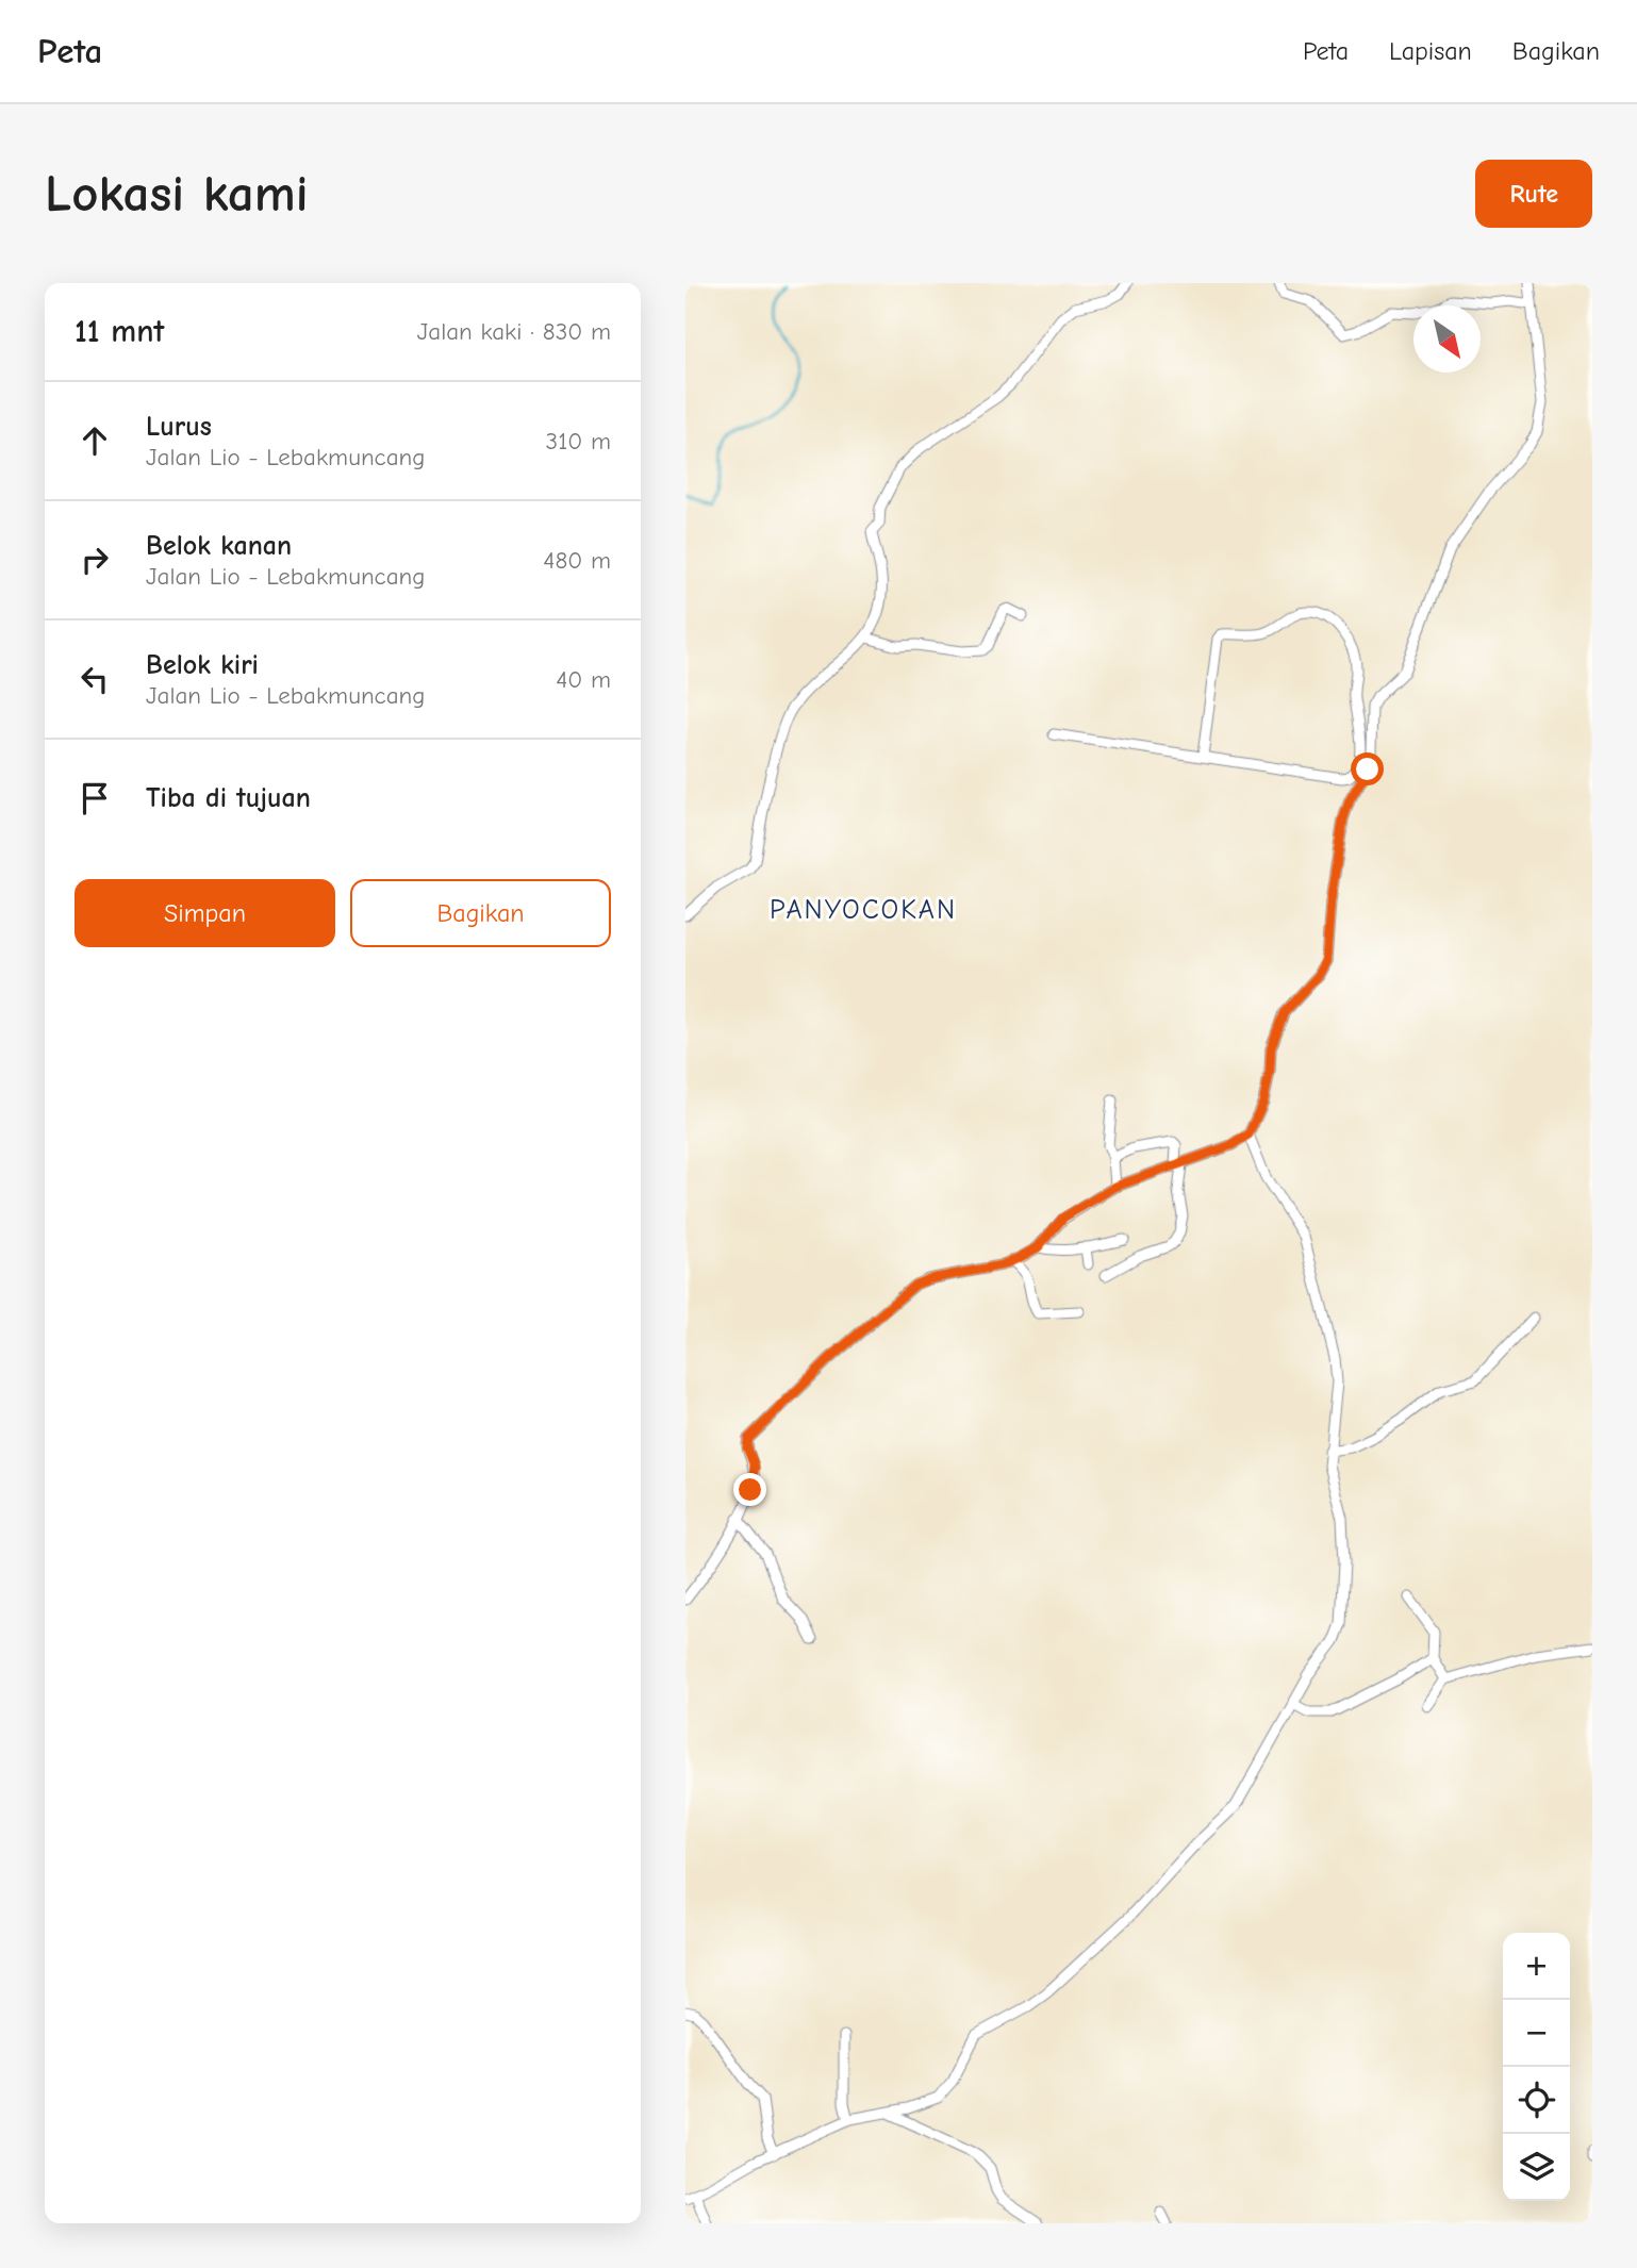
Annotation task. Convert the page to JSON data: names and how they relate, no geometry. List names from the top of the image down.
{
  "districts": ["PANYOCOKAN"],
  "north": "bottom right",
  "page": {
    "header": "Peta",
    "nav": ["Peta", "Lapisan", "Bagikan"],
    "buttons": [
      "Rute",
      ["Simpan", "Bagikan"]
    ],
    "title": "Lokasi kami",
    "heading": ["11 mnt", "Jalan kaki · 830 m"],
    "list": [
      ["Lurus", "Jalan Lio - Lebakmuncang", "310 m"],
      ["Belok kanan", "Jalan Lio - Lebakmuncang", "480 m"],
      ["Belok kiri", "Jalan Lio - Lebakmuncang", "40 m"],
      "Tiba di tujuan"
    ],
    "map_buttons": ["+", "−"]
  }
}
